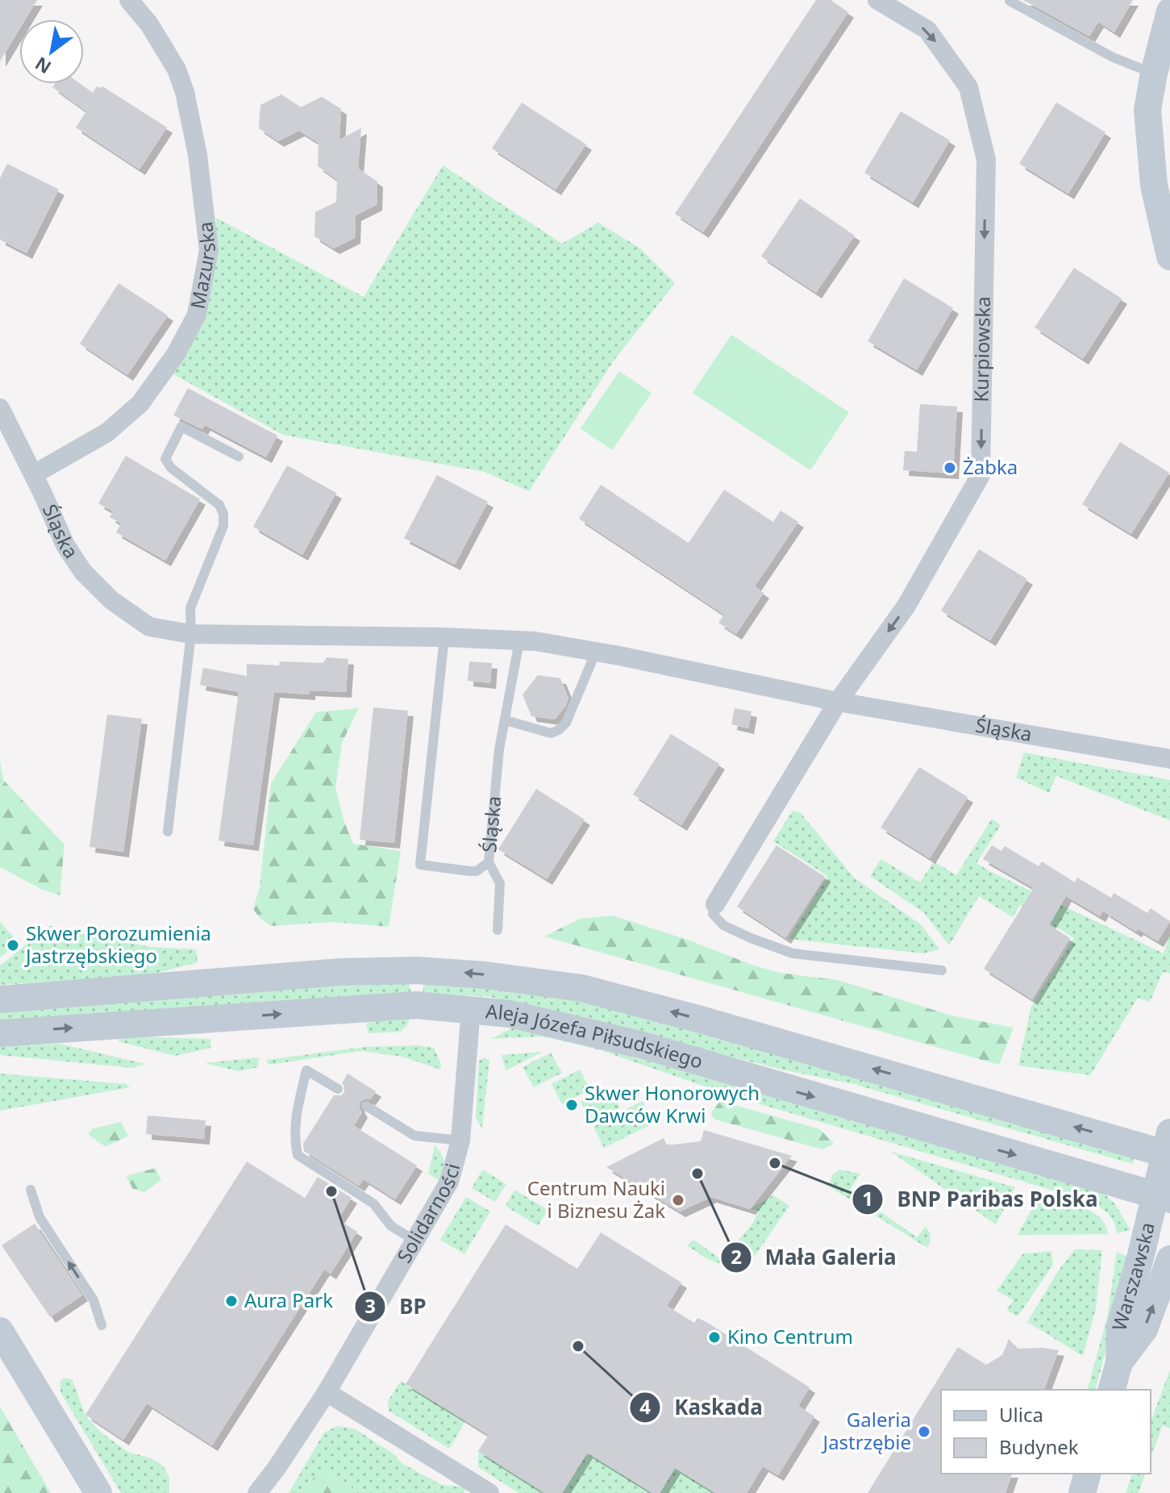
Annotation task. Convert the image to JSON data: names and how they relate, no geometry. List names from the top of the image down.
{
  "streets": {
    "main road": ["Aleja Józefa Piłsudskiego", "Warszawska"],
    "street": [
      "Mazurska",
      "Kurpiowska",
      "Śląska",
      "Solidarności"
    ]
  },
  "crossings": [
    ["Mazurska", "Śląska"],
    ["Kurpiowska", "Śląska"],
    ["Aleja Józefa Piłsudskiego", "Solidarności"],
    ["Aleja Józefa Piłsudskiego", "Warszawska"]
  ],
  "one_way": ["Kurpiowska"],
  "places": [
    "Żabka",
    "Skwer Porozumienia Jastrzębskiego",
    "Skwer Honorowych Dawców Krwi",
    "BNP Paribas Polska",
    "Mała Galeria",
    "BP",
    "Centrum Nauki i Biznesu Żak",
    "Aura Park",
    "Kino Centrum",
    "Kaskada",
    "Galeria Jastrzębie"
  ],
  "legend": ["Ulica", "Budynek"],
  "north": "bottom left"
}
